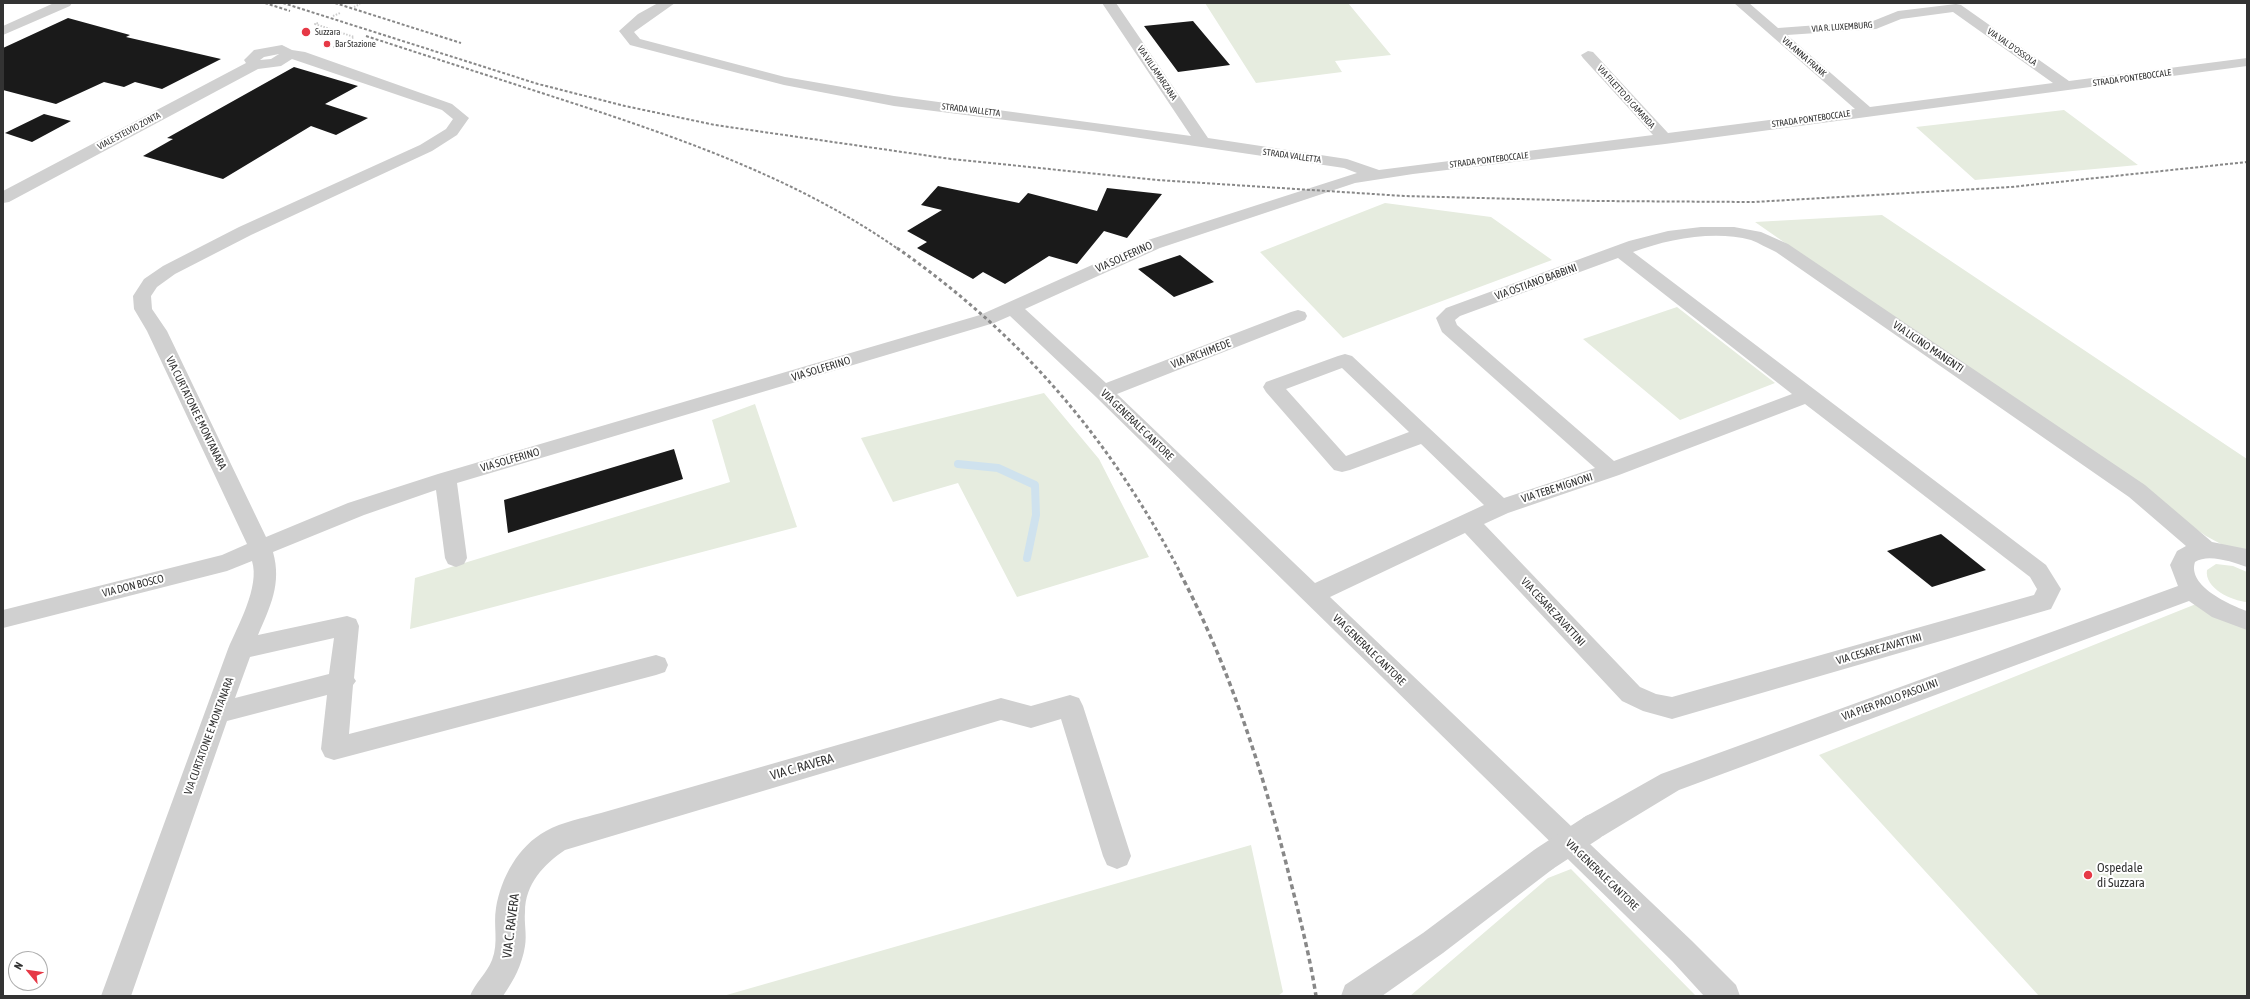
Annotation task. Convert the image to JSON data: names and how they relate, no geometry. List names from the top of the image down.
{
  "streets": {
    "street": [
      "VIA R. LUXEMBURG",
      "VIA VAL D'OSSOLA",
      "VIA ANNA FRANK",
      "VIA VILLAMARZANA",
      "STRADA PONTEBOCCALE",
      "VIA FILETTO DI CAMARDA",
      "STRADA VALLETTA",
      "VIALE STELVIO ZONTA",
      "VIA SOLFERINO",
      "VIA OSTIANO BABBINI",
      "VIA LICINO MANENTI",
      "VIA ARCHIMEDE",
      "VIA CURTATONE E MONTANARA",
      "VIA GENERALE CANTORE",
      "VIA TEBE MIGNONI",
      "VIA DON BOSCO",
      "VIA CESARE ZAVATTINI",
      "VIA PIER PAOLO PASOLINI",
      "VIA C. RAVERA"
    ]
  },
  "crossings": [
    ["VIA R. LUXEMBURG", "VIA VAL D'OSSOLA"],
    ["VIA R. LUXEMBURG", "VIA ANNA FRANK"],
    ["VIA VAL D'OSSOLA", "STRADA PONTEBOCCALE"],
    ["VIA ANNA FRANK", "STRADA PONTEBOCCALE"],
    ["VIA VILLAMARZANA", "STRADA VALLETTA"],
    ["STRADA PONTEBOCCALE", "VIA FILETTO DI CAMARDA"],
    ["STRADA PONTEBOCCALE", "STRADA VALLETTA"],
    ["STRADA PONTEBOCCALE", "VIA SOLFERINO"],
    ["STRADA VALLETTA", "VIA SOLFERINO"],
    ["VIALE STELVIO ZONTA", "VIA CURTATONE E MONTANARA"],
    ["VIA SOLFERINO", "VIA CURTATONE E MONTANARA"],
    ["VIA SOLFERINO", "VIA GENERALE CANTORE"],
    ["VIA SOLFERINO", "VIA DON BOSCO"],
    ["VIA OSTIANO BABBINI", "VIA LICINO MANENTI"],
    ["VIA OSTIANO BABBINI", "VIA TEBE MIGNONI"],
    ["VIA ARCHIMEDE", "VIA GENERALE CANTORE"],
    ["VIA CURTATONE E MONTANARA", "VIA DON BOSCO"],
    ["VIA GENERALE CANTORE", "VIA TEBE MIGNONI"],
    ["VIA TEBE MIGNONI", "VIA CESARE ZAVATTINI"]
  ],
  "places": ["Suzzara", "Bar Stazione", "Ospedale di Suzzara"],
  "north": "top left"
}
